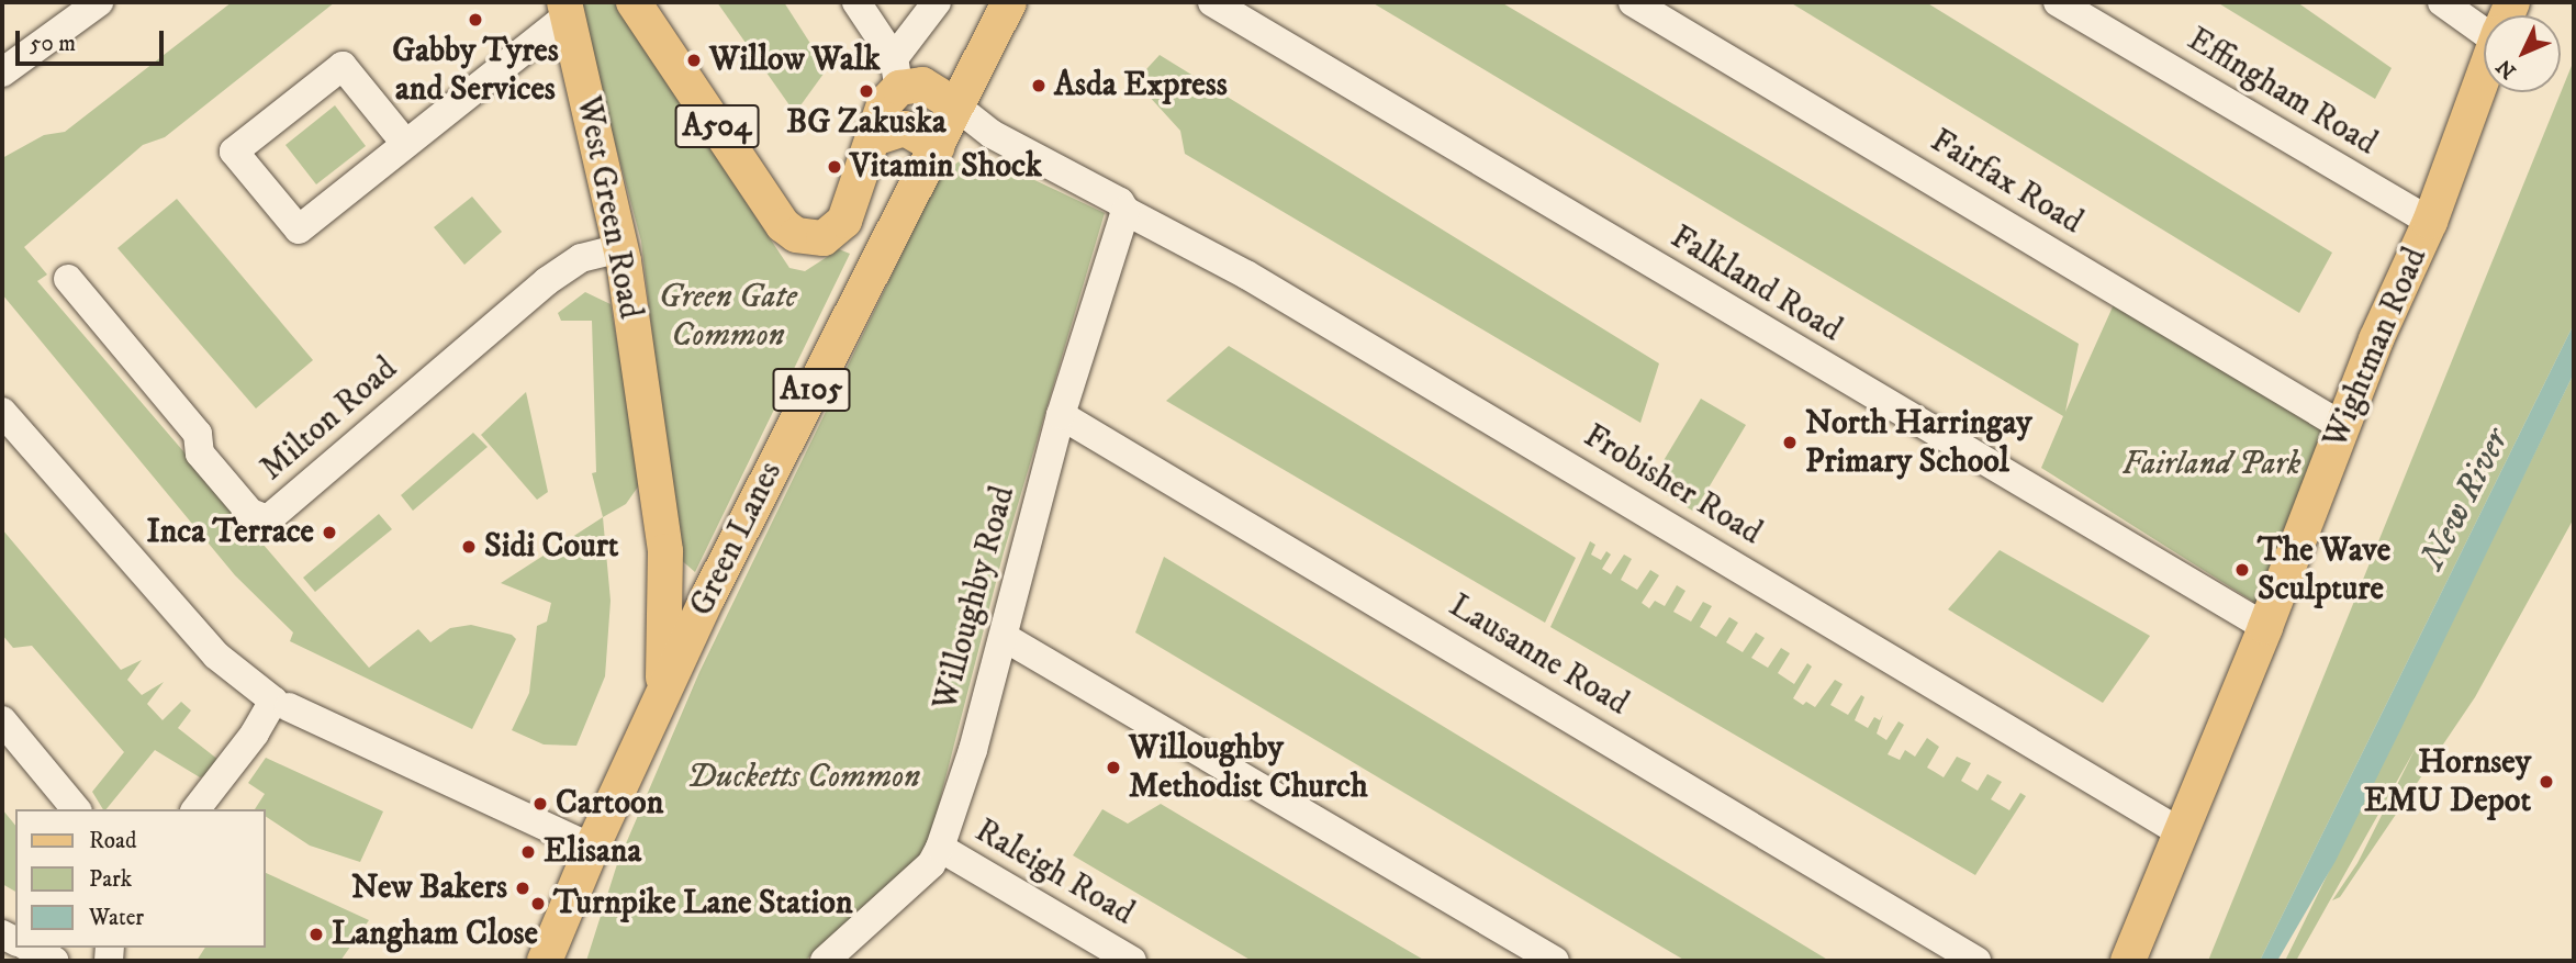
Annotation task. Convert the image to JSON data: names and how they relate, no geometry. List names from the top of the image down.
{
  "streets": {
    "main road": [
      "A504",
      "West Green Road",
      "Wightman Road",
      "A105",
      "Green Lanes"
    ],
    "street": [
      "Effingham Road",
      "Fairfax Road",
      "Falkland Road",
      "Milton Road",
      "Frobisher Road",
      "Willoughby Road",
      "Lausanne Road",
      "Raleigh Road"
    ]
  },
  "crossings": [
    ["Effingham Road", "Wightman Road"],
    ["Fairfax Road", "Wightman Road"],
    ["West Green Road", "Milton Road"],
    ["West Green Road", "Green Lanes"],
    ["Falkland Road", "Wightman Road"],
    ["Wightman Road", "Frobisher Road"],
    ["Frobisher Road", "Green Lanes"],
    ["Frobisher Road", "Willoughby Road"],
    ["Willoughby Road", "Lausanne Road"],
    ["Willoughby Road", "Raleigh Road"]
  ],
  "water": ["New River"],
  "parks": ["Green Gate Common", "Fairland Park", "Ducketts Common"],
  "places": [
    "Gabby Tyres and Services",
    "Willow Walk",
    "Asda Express",
    "BG Zakuska",
    "Vitamin Shock",
    "North Harringay Primary School",
    "Inca Terrace",
    "Sidi Court",
    "The Wave Sculpture",
    "Willoughby Methodist Church",
    "Hornsey EMU Depot",
    "Cartoon",
    "Elisana",
    "New Bakers",
    "Turnpike Lane Station",
    "Langham Close"
  ],
  "legend": ["Road", "Park", "Water"],
  "scale_bar": "50 m",
  "north": "bottom left"
}
